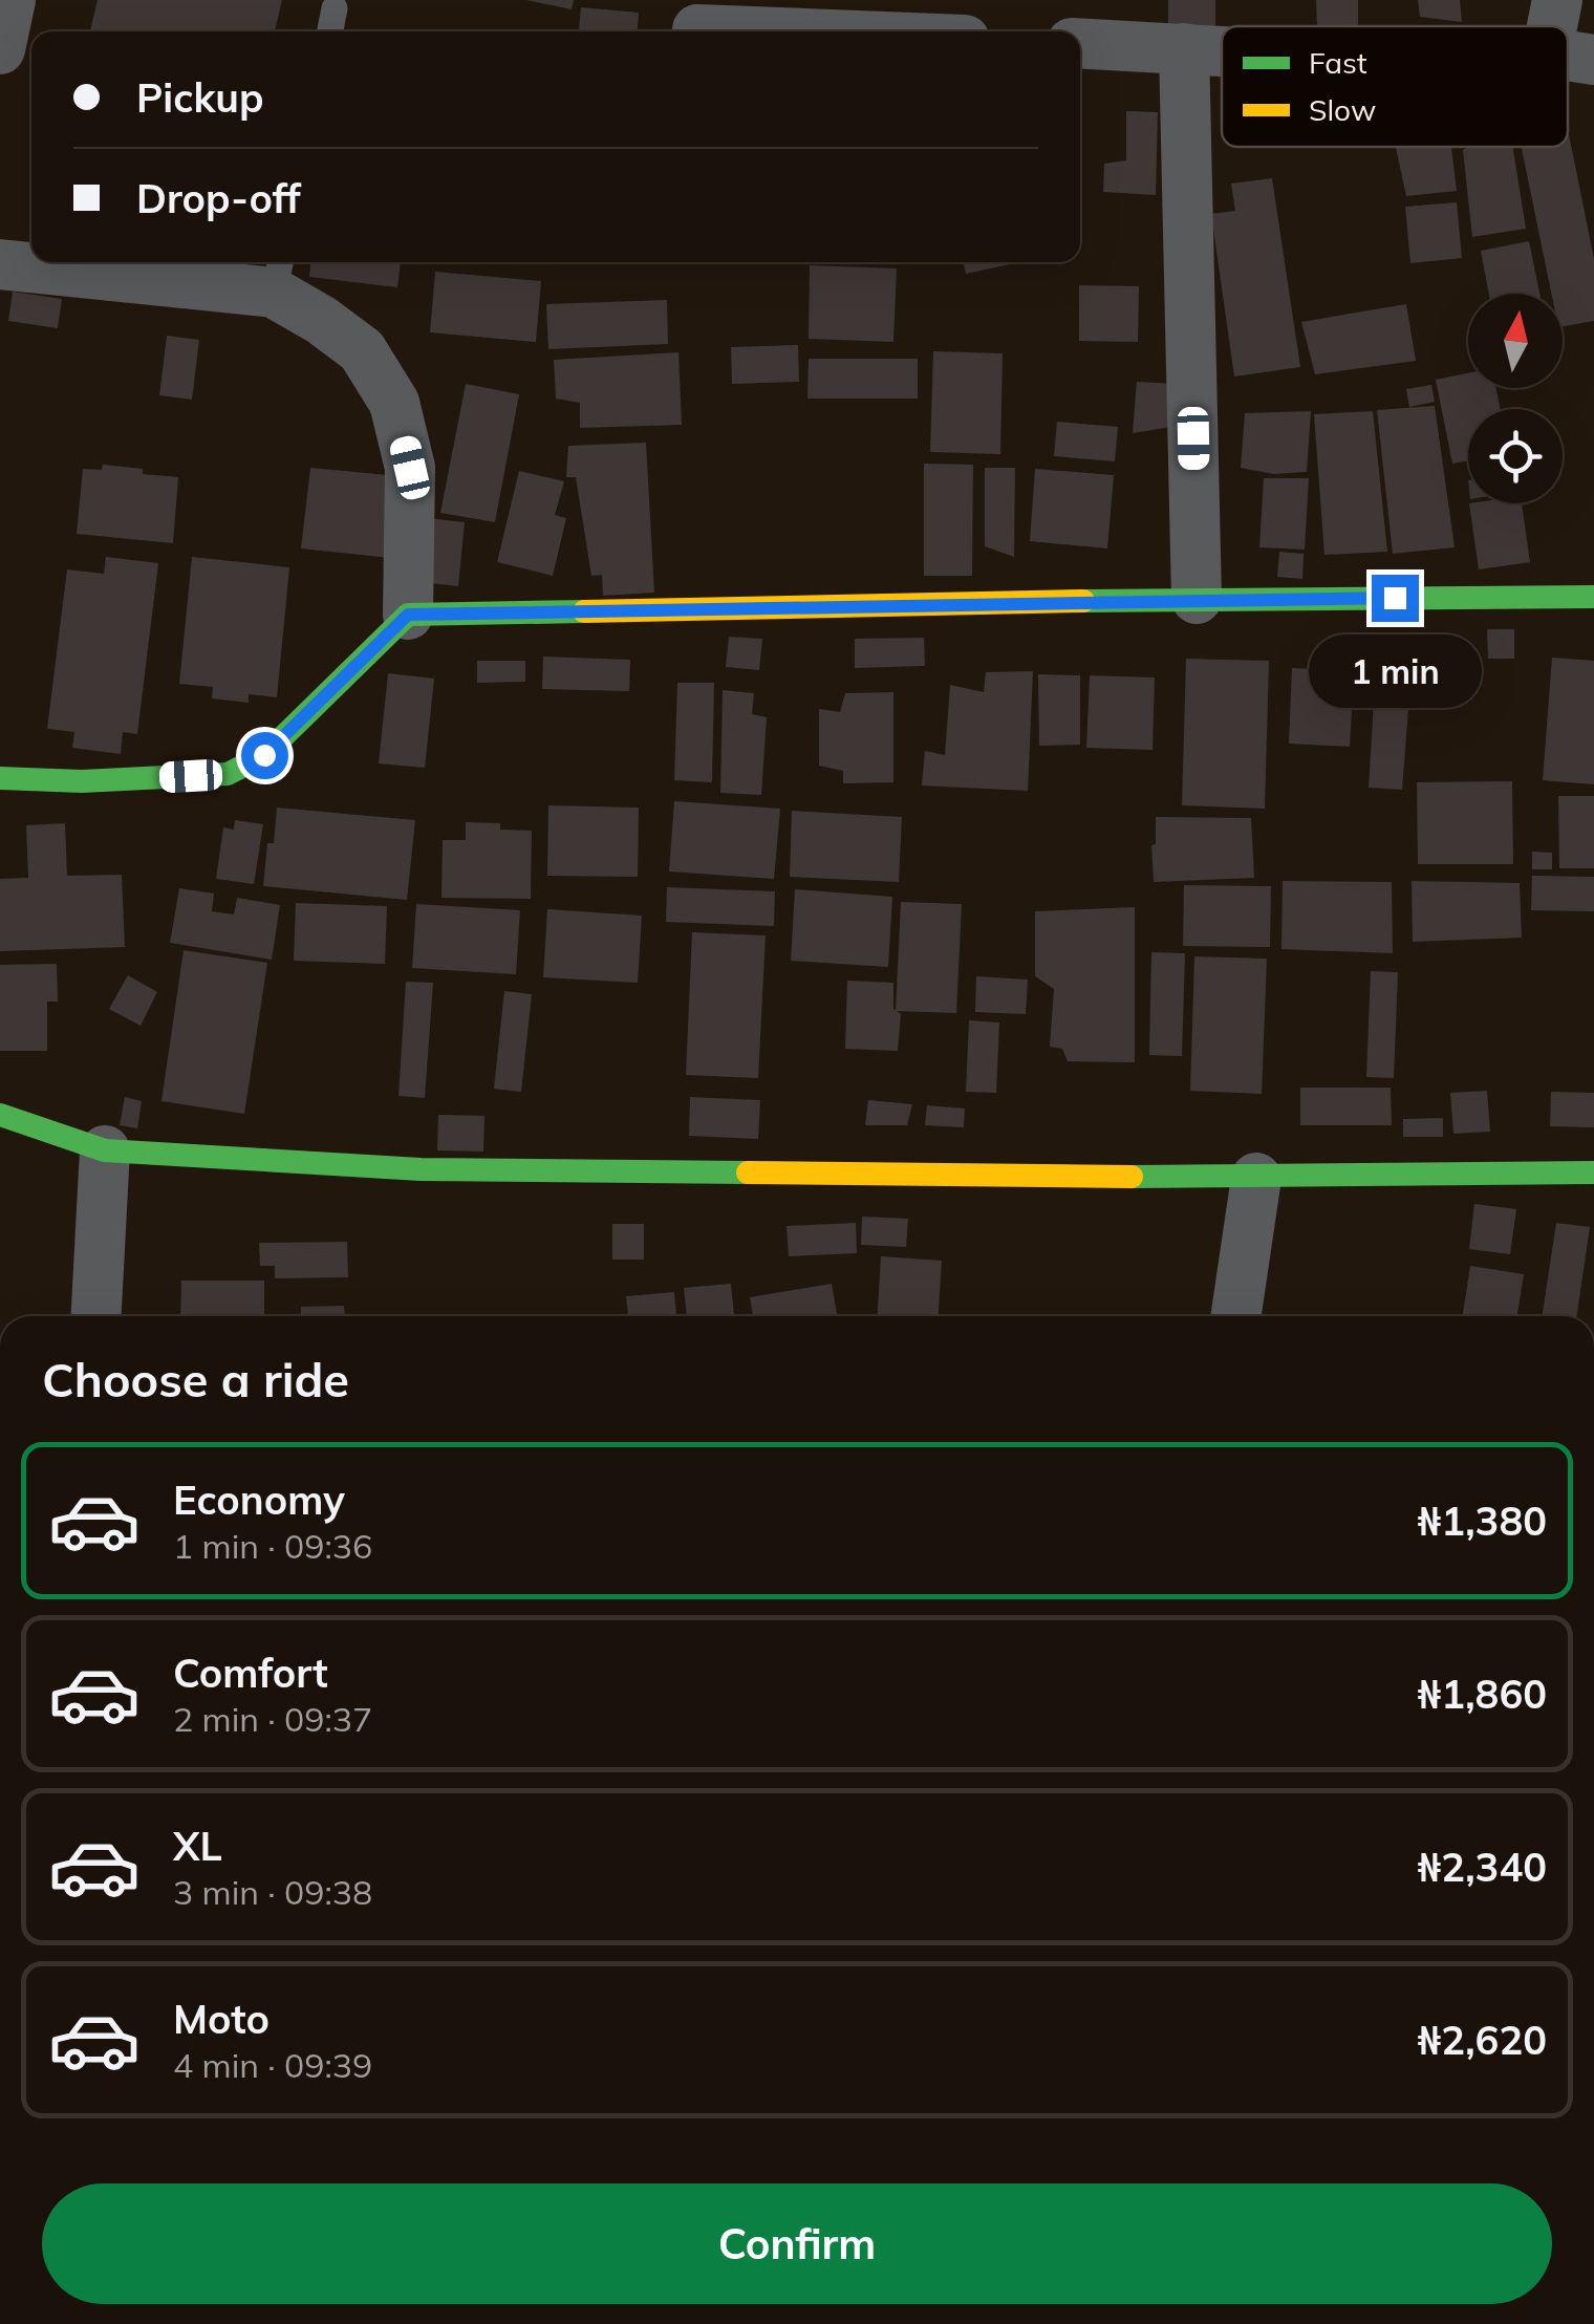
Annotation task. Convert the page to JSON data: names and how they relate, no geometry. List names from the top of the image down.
{
  "legend": ["Fast", "Slow"],
  "north": "top",
  "page": {
    "banner": ["Pickup", "Drop-off"],
    "bubble": "1 min",
    "heading": "Choose a ride",
    "list": [
      {
        "name": "Economy",
        "note": "1 min · 09:36",
        "value": "₦1,380"
      },
      {
        "name": "Comfort",
        "note": "2 min · 09:37",
        "value": "₦1,860"
      },
      {
        "name": "XL",
        "note": "3 min · 09:38",
        "value": "₦2,340"
      },
      {
        "name": "Moto",
        "note": "4 min · 09:39",
        "value": "₦2,620"
      }
    ],
    "buttons": "Confirm"
  }
}
